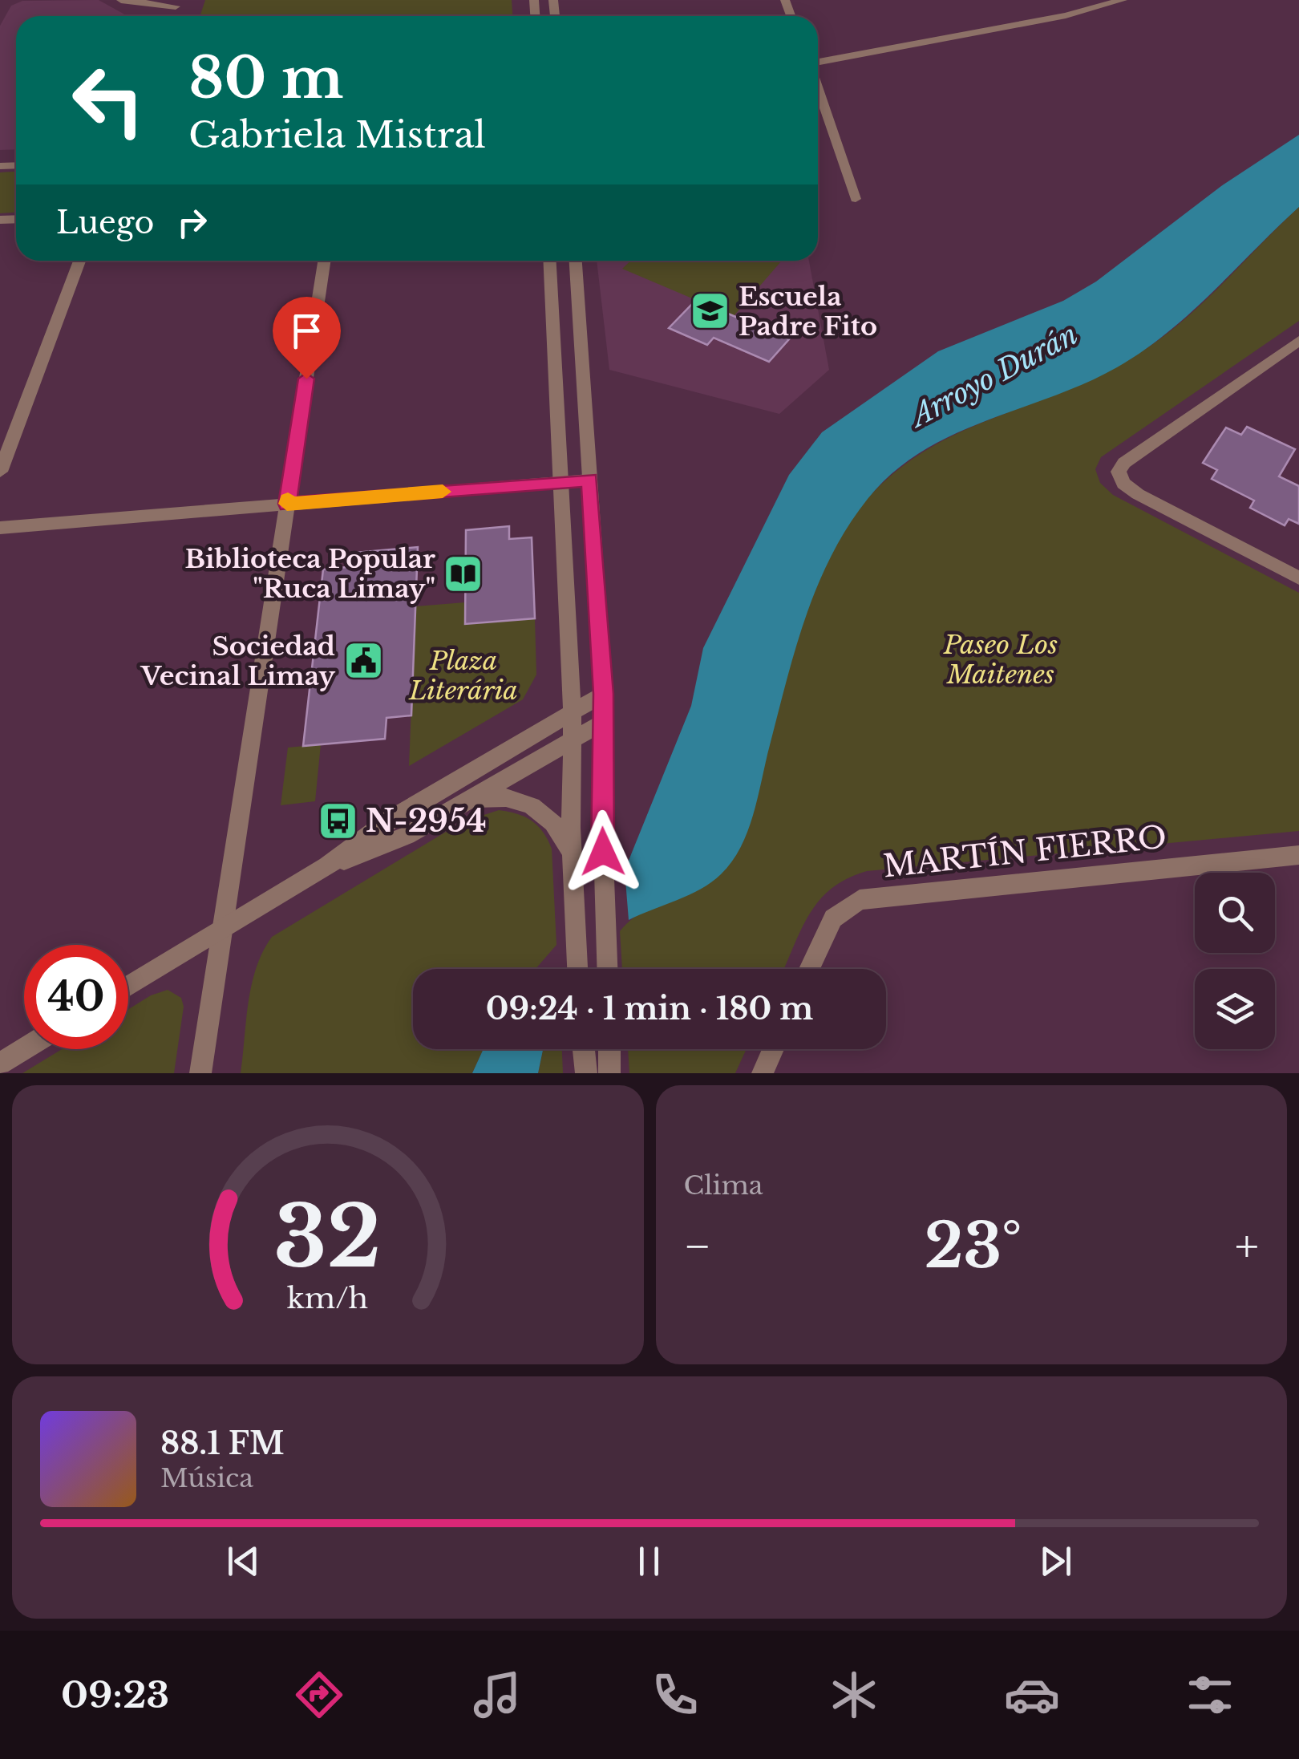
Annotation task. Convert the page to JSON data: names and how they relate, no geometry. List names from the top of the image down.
{
  "streets": {
    "street": ["MARTÍN FIERRO"]
  },
  "water": ["Arroyo Durán"],
  "parks": ["Paseo Los Maitenes", "Plaza Literária"],
  "places": {
    "school or university": ["Escuela Padre Fito"],
    "library": ["Biblioteca Popular \"Ruca Limay\""],
    "public building": ["Sociedad Vecinal Limay"],
    "bus stop": ["N-2954"]
  },
  "page": {
    "turn": ["80 m", "Gabriela Mistral"],
    "then": "Luego",
    "limit": "40",
    "trip": "09:24 · 1 min · 180 m",
    "tile": "Clima",
    "heat": ["−", "23°", "+"],
    "song": ["88.1 FM", "Música"],
    "tabs": "09:23",
    "gauge": ["32", "km/h"]
  }
}
